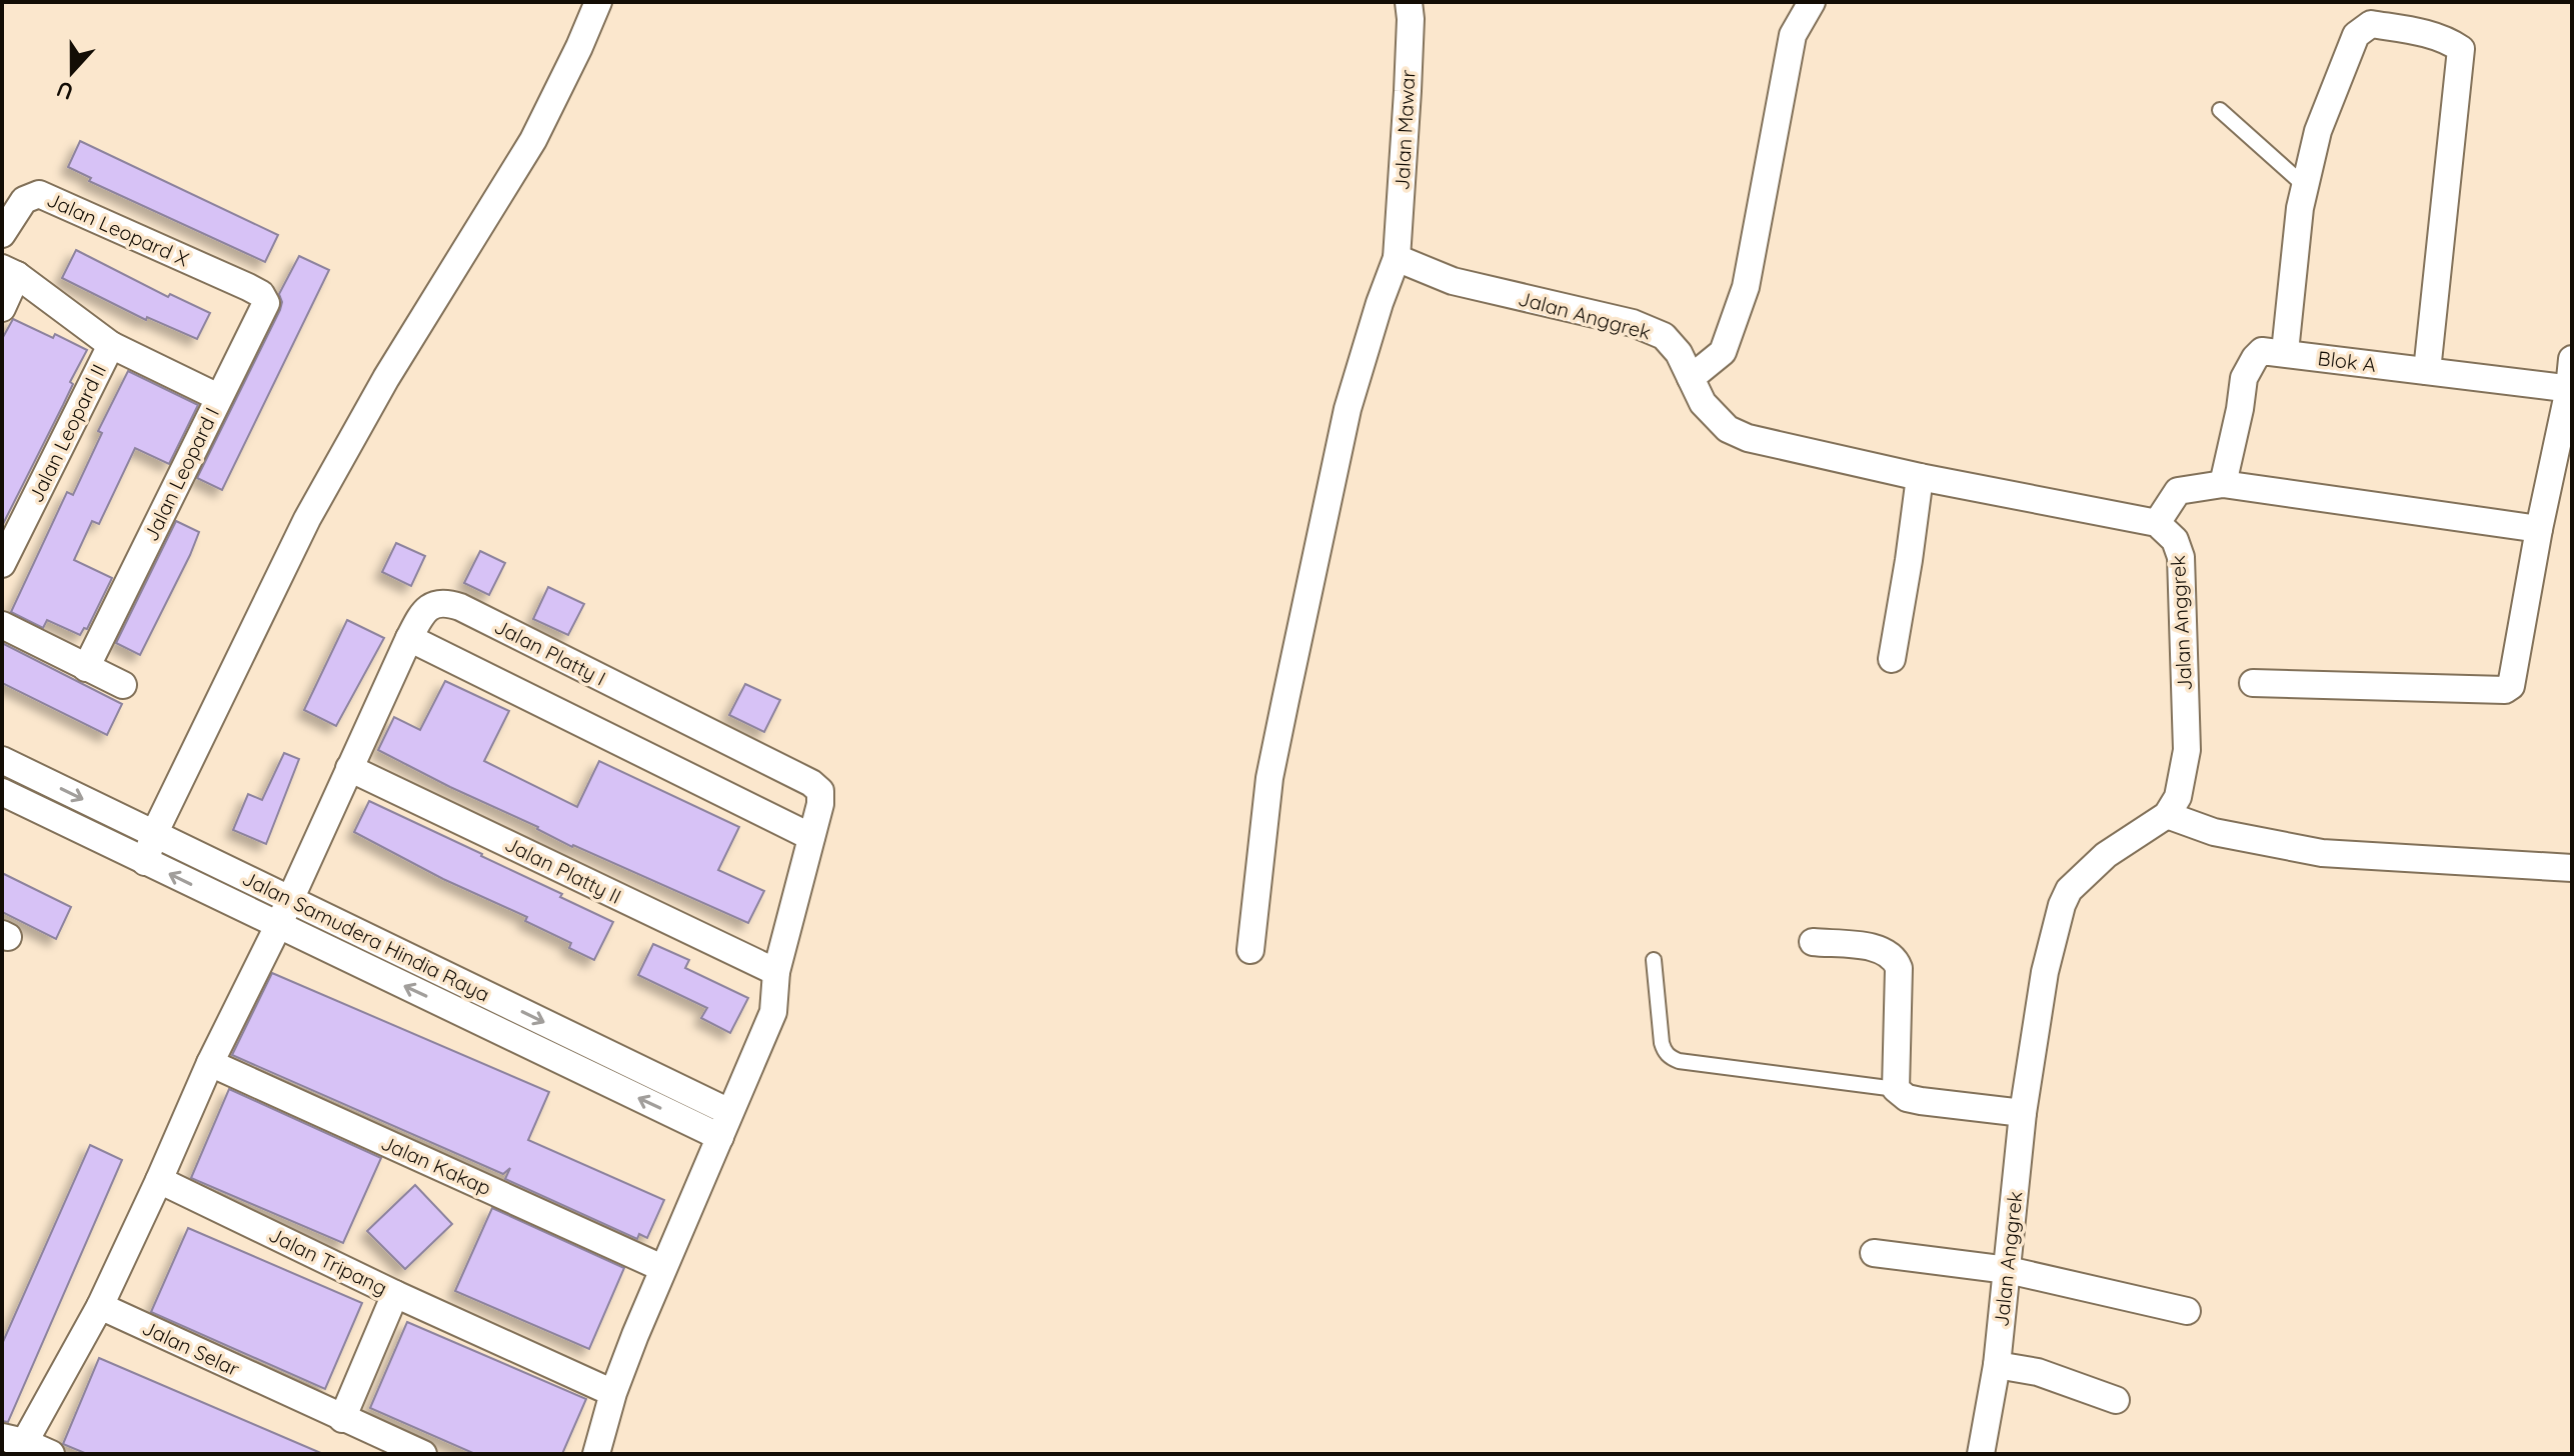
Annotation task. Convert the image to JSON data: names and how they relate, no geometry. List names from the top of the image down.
{
  "streets": {
    "street": [
      "Jalan Mawar",
      "Jalan Leopard X",
      "Jalan Anggrek",
      "Blok A",
      "Jalan Leopard II",
      "Jalan Leopard I",
      "Jalan Platty I",
      "Jalan Platty II",
      "Jalan Samudera Hindia Raya",
      "Jalan Kakap",
      "Jalan Tripang",
      "Jalan Selar"
    ]
  },
  "crossings": [
    ["Jalan Mawar", "Jalan Anggrek"],
    ["Jalan Leopard X", "Jalan Leopard I"],
    ["Jalan Platty I", "Jalan Platty II"],
    ["Jalan Platty I", "Jalan Samudera Hindia Raya"],
    ["Jalan Platty I", "Jalan Kakap"],
    ["Jalan Platty I", "Jalan Tripang"]
  ],
  "north": "bottom"
}
